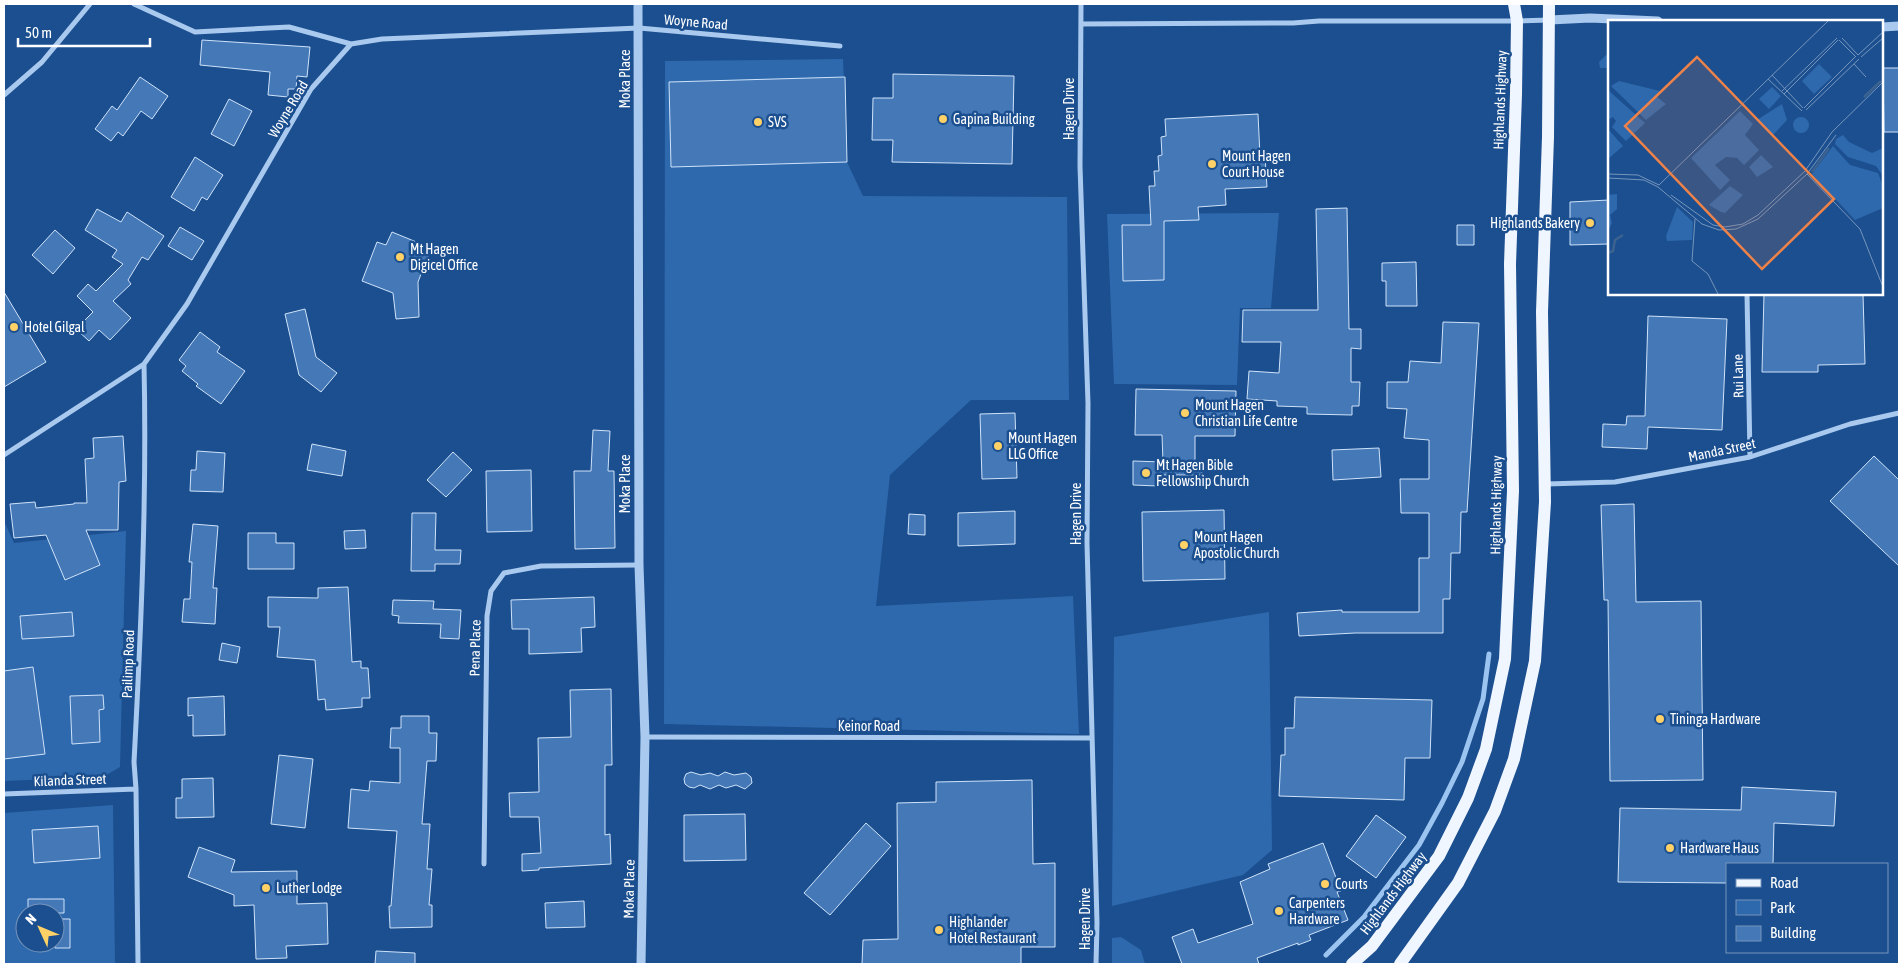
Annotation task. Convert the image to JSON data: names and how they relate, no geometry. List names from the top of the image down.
{
  "streets": {
    "main road": ["Highlands Highway"],
    "street": [
      "Woyne Road",
      "Moka Place",
      "Hagen Drive",
      "Rui Lane",
      "Manda Street",
      "Pena Place",
      "Pailimp Road",
      "Keinor Road",
      "Kilanda Street"
    ]
  },
  "crossings": [
    ["Woyne Road", "Moka Place"],
    ["Woyne Road", "Pailimp Road"],
    ["Moka Place", "Pena Place"],
    ["Moka Place", "Keinor Road"],
    ["Hagen Drive", "Keinor Road"],
    ["Rui Lane", "Manda Street"],
    ["Pailimp Road", "Kilanda Street"]
  ],
  "places": [
    "Gapina Building",
    "SVS",
    "Mount Hagen Court House",
    "Highlands Bakery",
    "Mt Hagen Digicel Office",
    "Hotel Gilgal",
    "Mount Hagen Christian Life Centre",
    "Mount Hagen LLG Office",
    "Mt Hagen Bible Fellowship Church",
    "Mount Hagen Apostolic Church",
    "Tininga Hardware",
    "Hardware Haus",
    "Courts",
    "Luther Lodge",
    "Carpenters Hardware",
    "Highlander Hotel Restaurant"
  ],
  "legend": ["Road", "Park", "Building"],
  "scale_bar": "50 m",
  "north": "top left"
}
